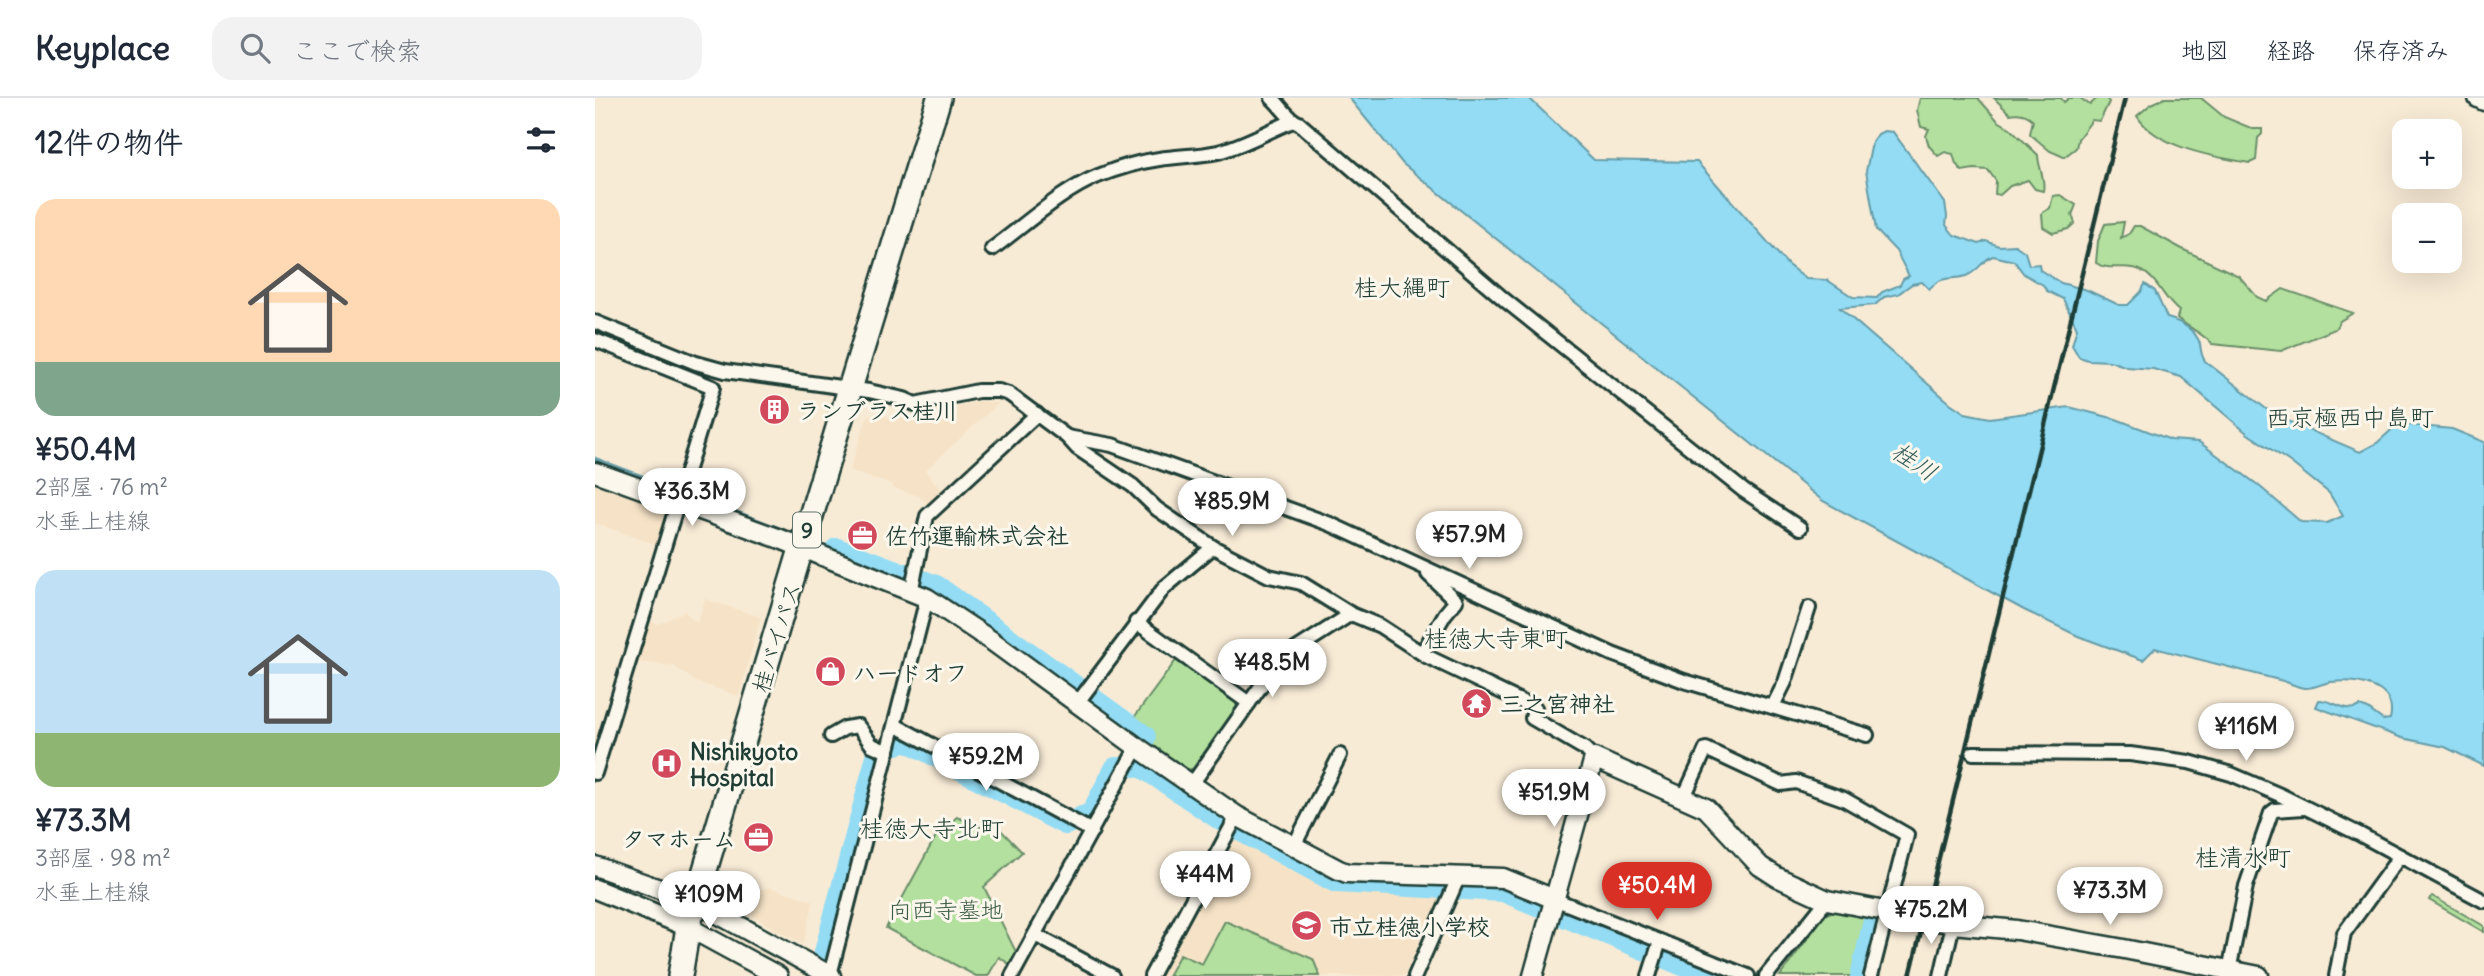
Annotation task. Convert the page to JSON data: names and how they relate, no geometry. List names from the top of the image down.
{
  "streets": {
    "highway": ["9", "桂バイパス"]
  },
  "districts": [
    "桂大縄町",
    "西京極西中島町",
    "桂徳大寺東町",
    "桂徳大寺北町",
    "桂清水町"
  ],
  "water": ["桂川"],
  "parks": ["向西寺墓地"],
  "places": {
    "building": ["ランブラス桂川"],
    "office": ["佐竹運輸株式会社", "タマホーム"],
    "shop": ["ハードオフ"],
    "temple": ["三之宮神社"],
    "hospital": ["Nishikyoto Hospital"],
    "school or university": ["市立桂徳小学校"]
  },
  "page": {
    "header": "Keyplace",
    "search": "ここで検索",
    "nav": ["地図", "経路", "保存済み"],
    "heading": "12件の物件",
    "map_buttons": ["+", "−"],
    "list": [
      {
        "name": "¥50.4M",
        "note": "2部屋 · 76 m² · 水垂上桂線"
      },
      {
        "name": "¥73.3M",
        "note": "3部屋 · 98 m² · 水垂上桂線"
      }
    ],
    "price": [
      "¥36.3M",
      "¥85.9M",
      "¥57.9M",
      "¥48.5M",
      "¥116M",
      "¥59.2M",
      "¥51.9M",
      "¥44M",
      "¥50.4M",
      "¥73.3M",
      "¥109M",
      "¥75.2M"
    ]
  }
}
